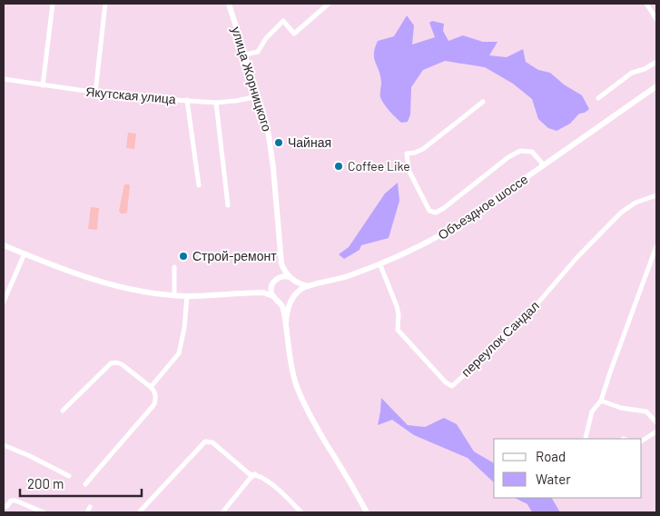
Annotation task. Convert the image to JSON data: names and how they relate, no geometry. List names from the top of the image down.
{
  "streets": {
    "main road": ["улица Жорницкого", "Объездное шоссе"],
    "street": ["Якутская улица", "переулок Сандал"]
  },
  "crossings": [
    ["улица Жорницкого", "Якутская улица"],
    ["улица Жорницкого", "Объездное шоссе"],
    ["Объездное шоссе", "переулок Сандал"]
  ],
  "places": ["Чайная", "Coffee Like", "Строй-ремонт"],
  "legend": ["Road", "Water"],
  "scale_bar": "200 m"
}
